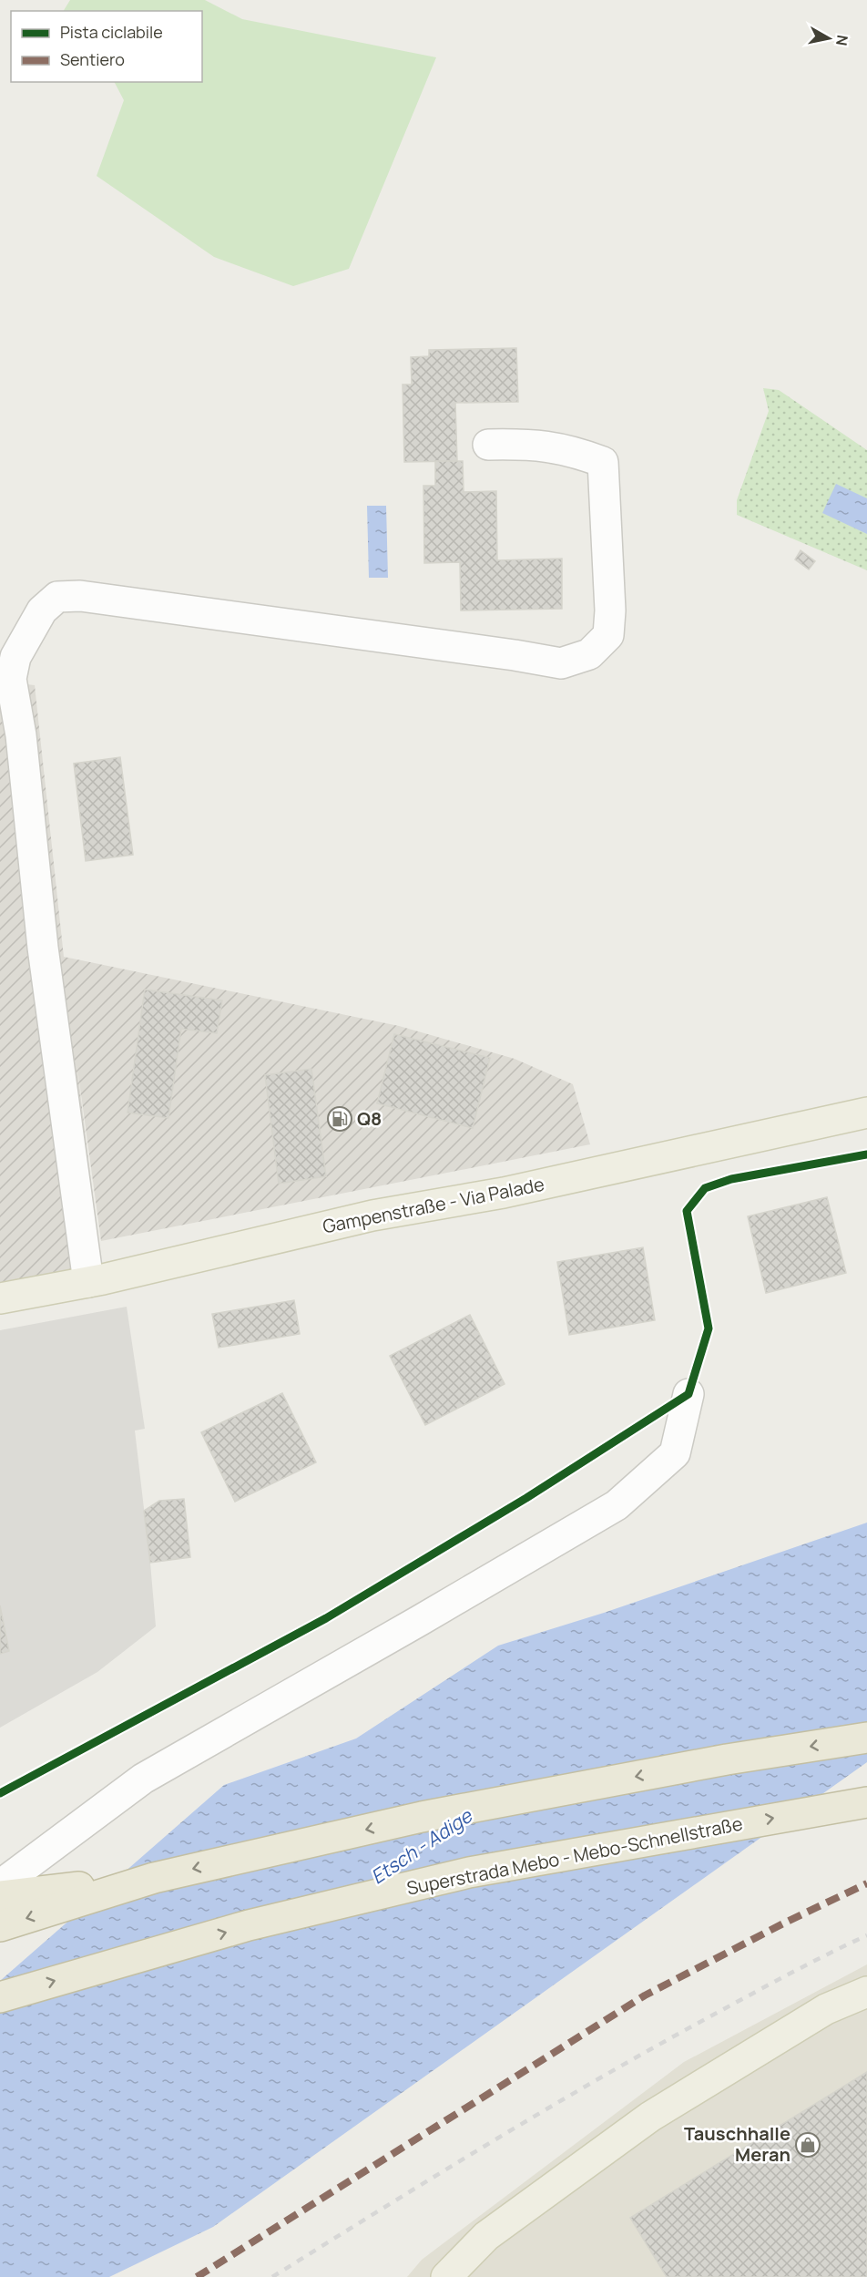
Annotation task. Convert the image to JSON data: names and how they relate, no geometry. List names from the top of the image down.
{
  "streets": {
    "highway": ["Superstrada Mebo - Mebo-Schnellstraße"],
    "main road": ["Gampenstraße - Via Palade"]
  },
  "water": ["Etsch - Adige"],
  "places": {
    "fuel station": ["Q8"],
    "shop": ["Tauschhalle Meran"]
  },
  "legend": ["Pista ciclabile", "Sentiero"],
  "north": "right"
}
